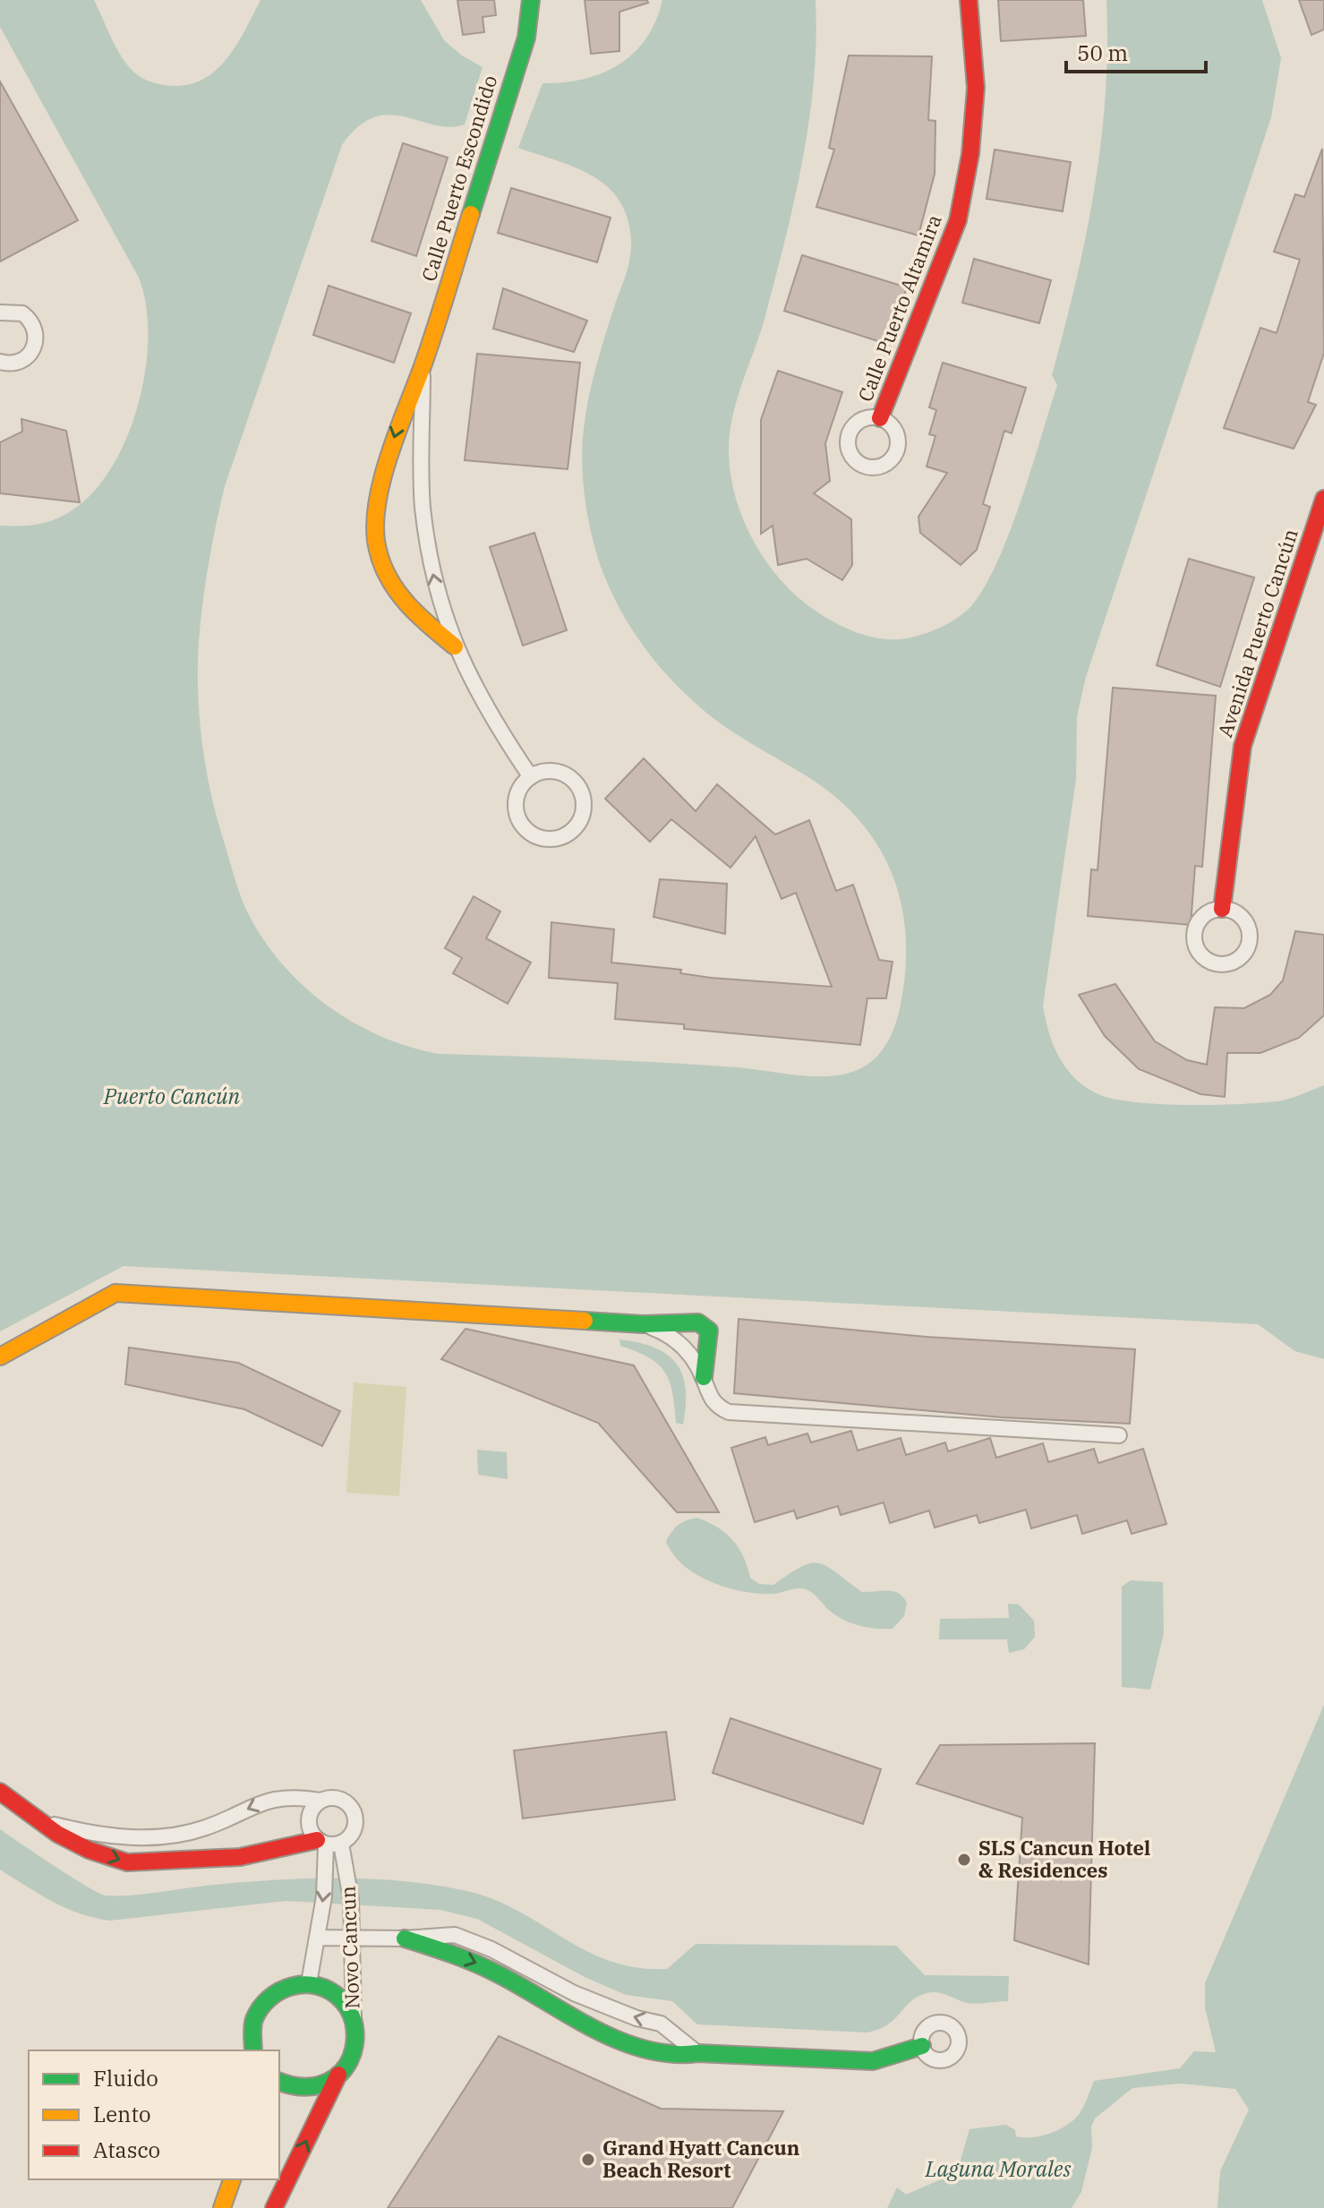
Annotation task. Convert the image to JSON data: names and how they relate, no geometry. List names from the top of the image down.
{
  "streets": {
    "street": [
      "Calle Puerto Escondido",
      "Calle Puerto Altamira",
      "Avenida Puerto Cancún",
      "Novo Cancun"
    ]
  },
  "water": ["Puerto Cancún", "Laguna Morales"],
  "places": ["SLS Cancun Hotel & Residences", "Grand Hyatt Cancun Beach Resort"],
  "legend": ["Fluido", "Lento", "Atasco"],
  "scale_bar": "50 m"
}
